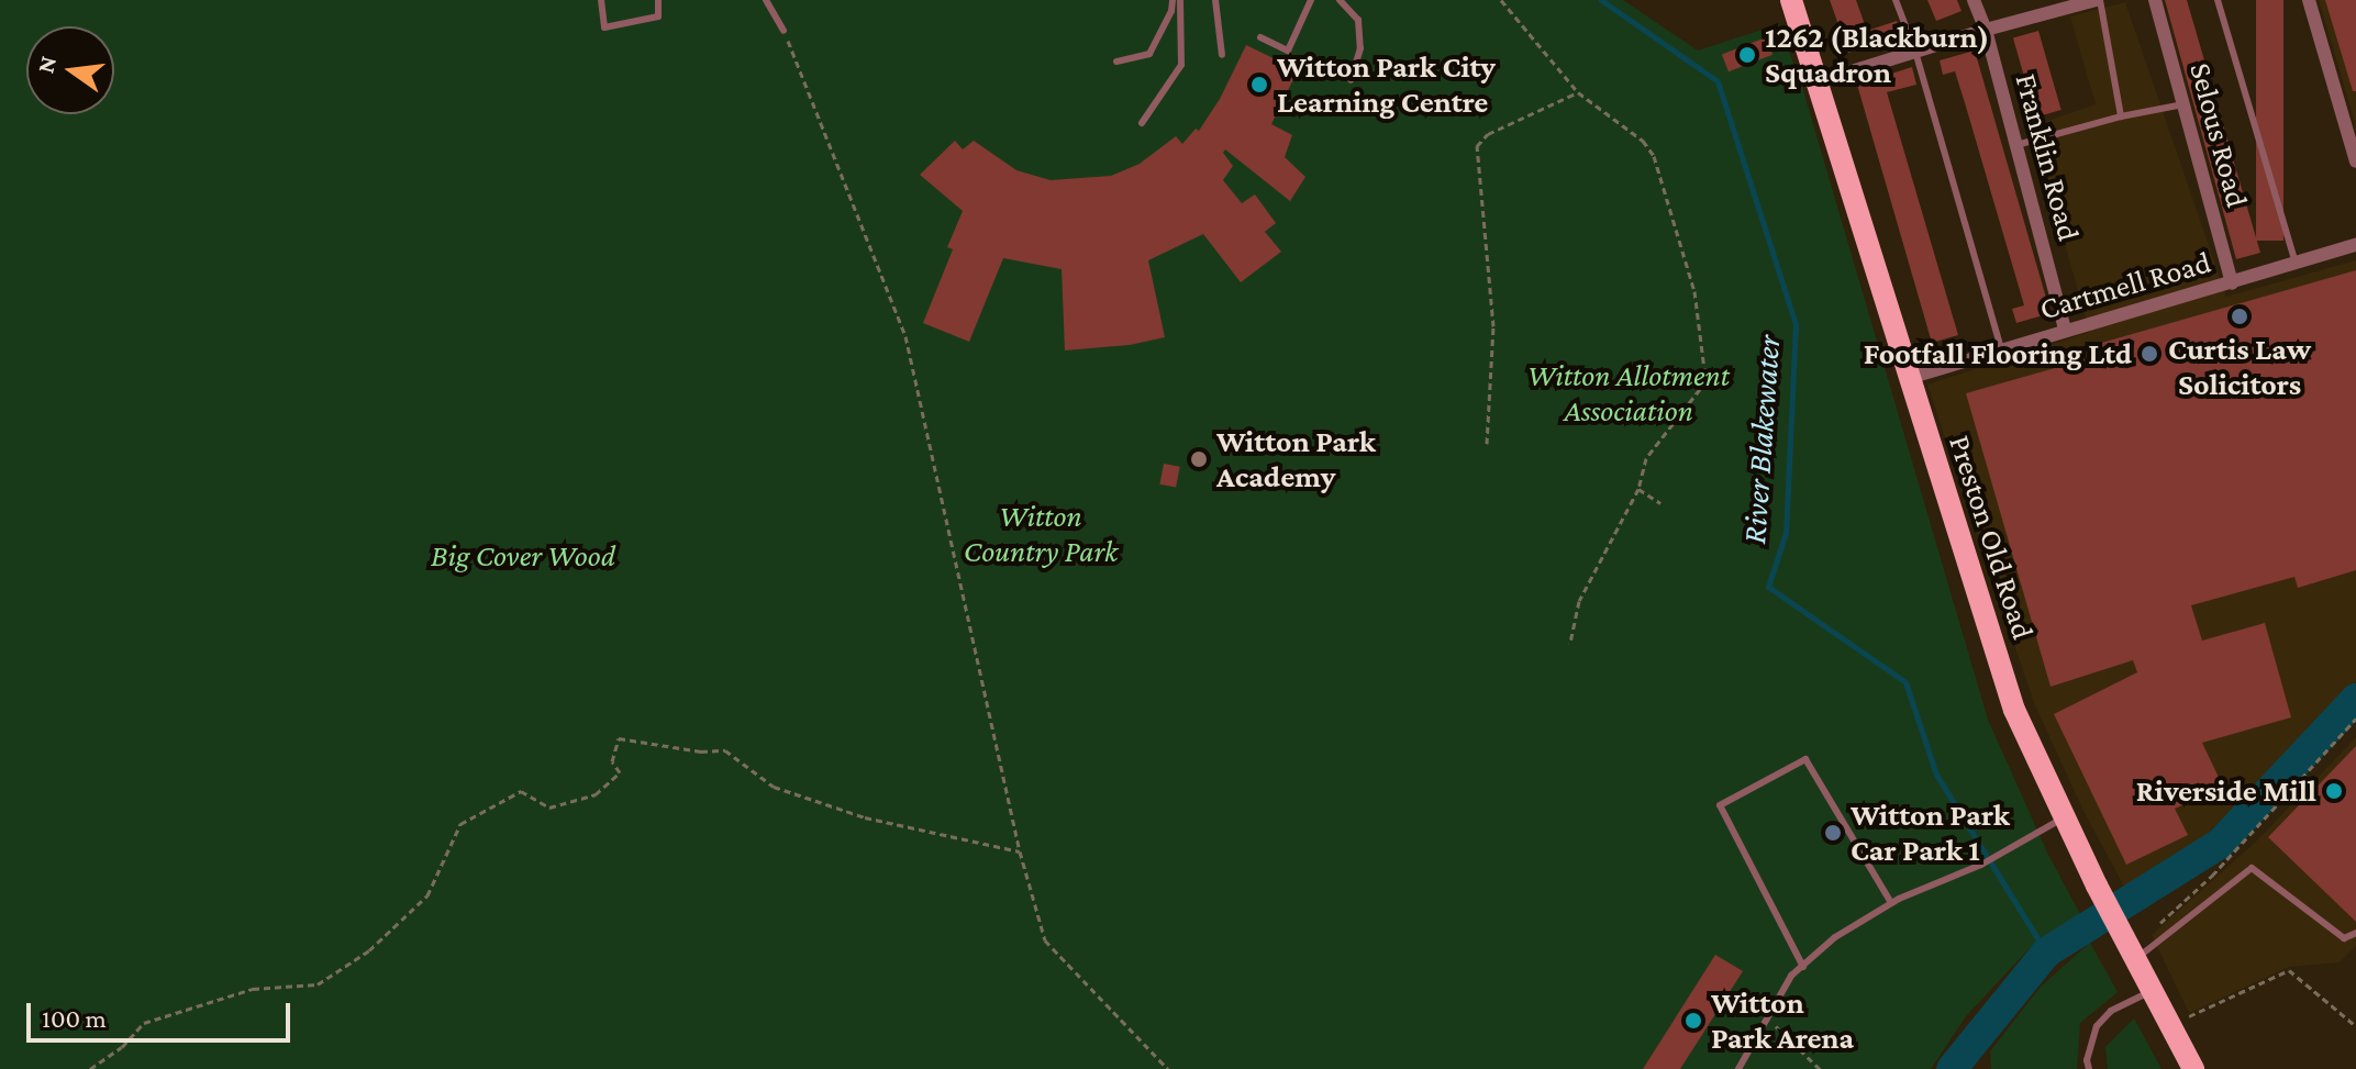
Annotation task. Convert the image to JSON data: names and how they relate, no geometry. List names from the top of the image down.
{
  "streets": {
    "main road": ["Preston Old Road"],
    "street": ["Selous Road", "Franklin Road", "Cartmell Road"]
  },
  "crossings": [
    ["Selous Road", "Cartmell Road"],
    ["Franklin Road", "Cartmell Road"],
    ["Cartmell Road", "Preston Old Road"]
  ],
  "water": ["River Blakewater"],
  "parks": ["Witton Allotment Association", "Witton Country Park", "Big Cover Wood"],
  "places": [
    "1262 (Blackburn) Squadron",
    "Witton Park City Learning Centre",
    "Curtis Law Solicitors",
    "Footfall Flooring Ltd",
    "Witton Park Academy",
    "Riverside Mill",
    "Witton Park Car Park 1",
    "Witton Park Arena"
  ],
  "scale_bar": "100 m",
  "north": "left"
}
